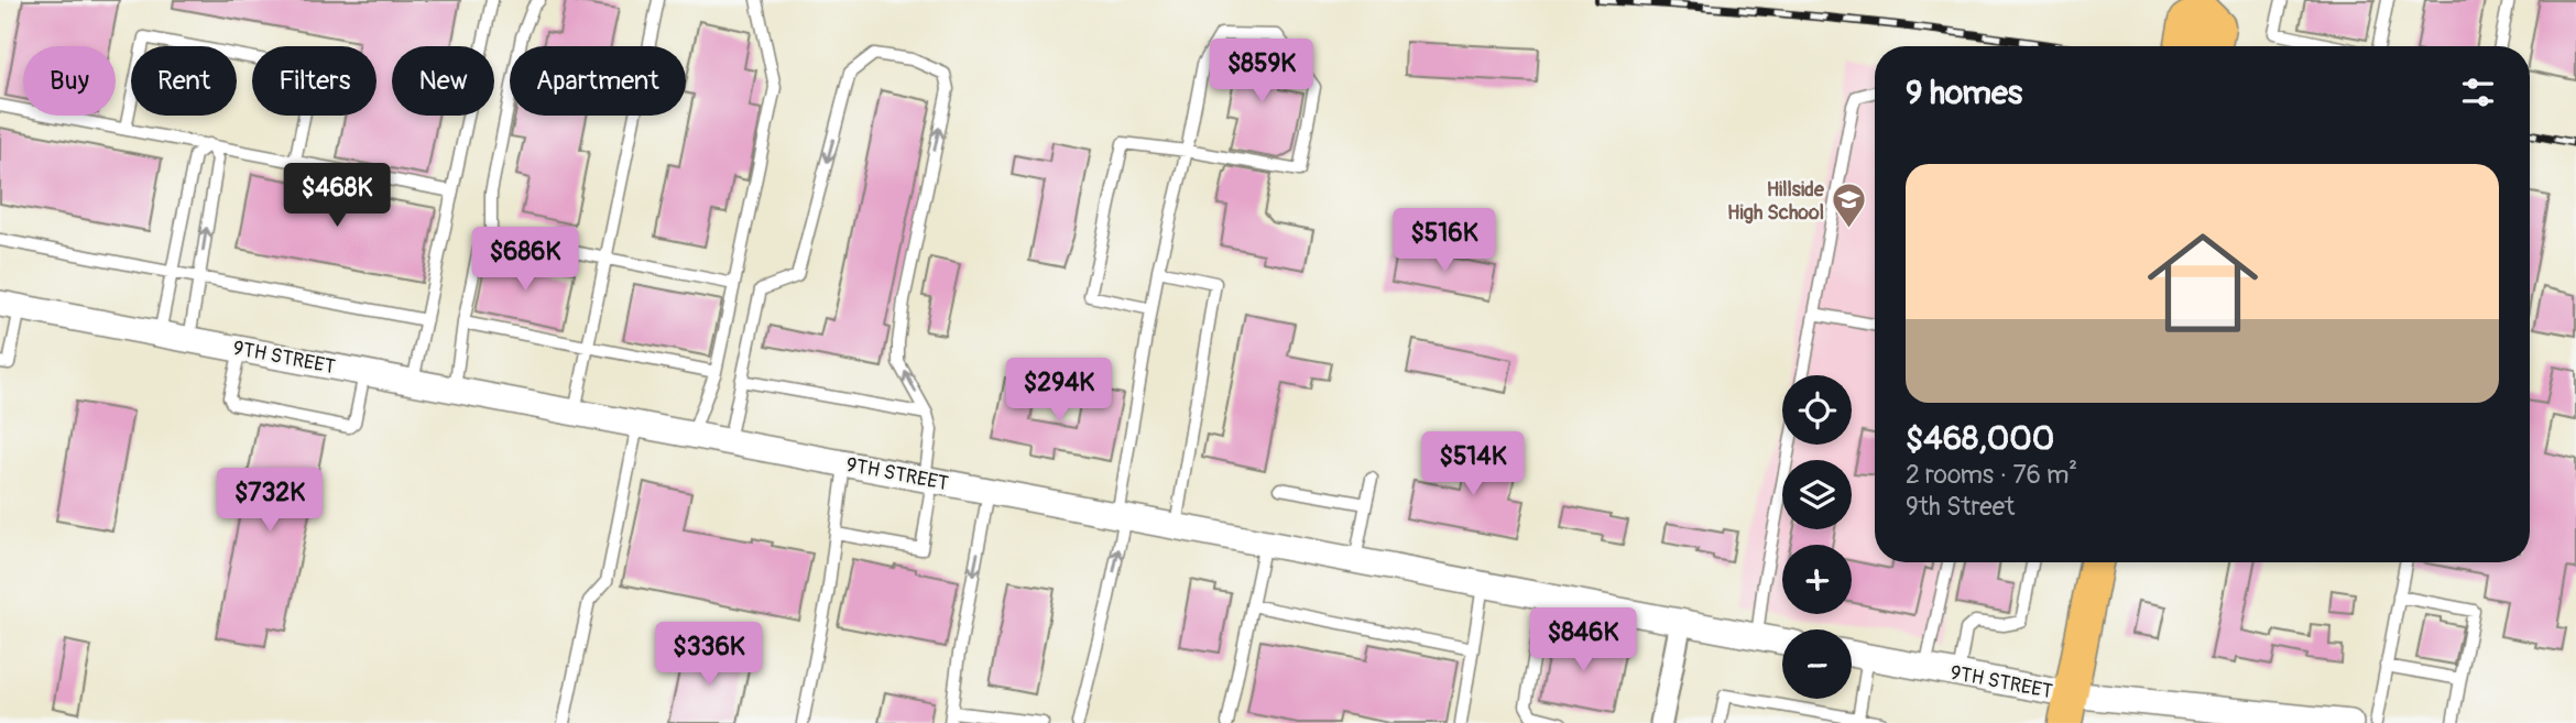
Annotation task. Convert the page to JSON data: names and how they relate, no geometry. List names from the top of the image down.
{
  "streets": {
    "street": ["9TH STREET"]
  },
  "places": {
    "school or university": ["Hillside High School"]
  },
  "page": {
    "price": [
      "$859K",
      "$468K",
      "$516K",
      "$686K",
      "$294K",
      "$514K",
      "$732K",
      "$846K",
      "$336K"
    ],
    "chip": [
      "Buy",
      "Rent",
      "Filters",
      "New",
      "Apartment"
    ],
    "heading": "9 homes",
    "list": [
      {
        "name": "$468,000",
        "note": "2 rooms · 76 m² · 9th Street"
      }
    ],
    "map_buttons": ["+", "−"]
  }
}
